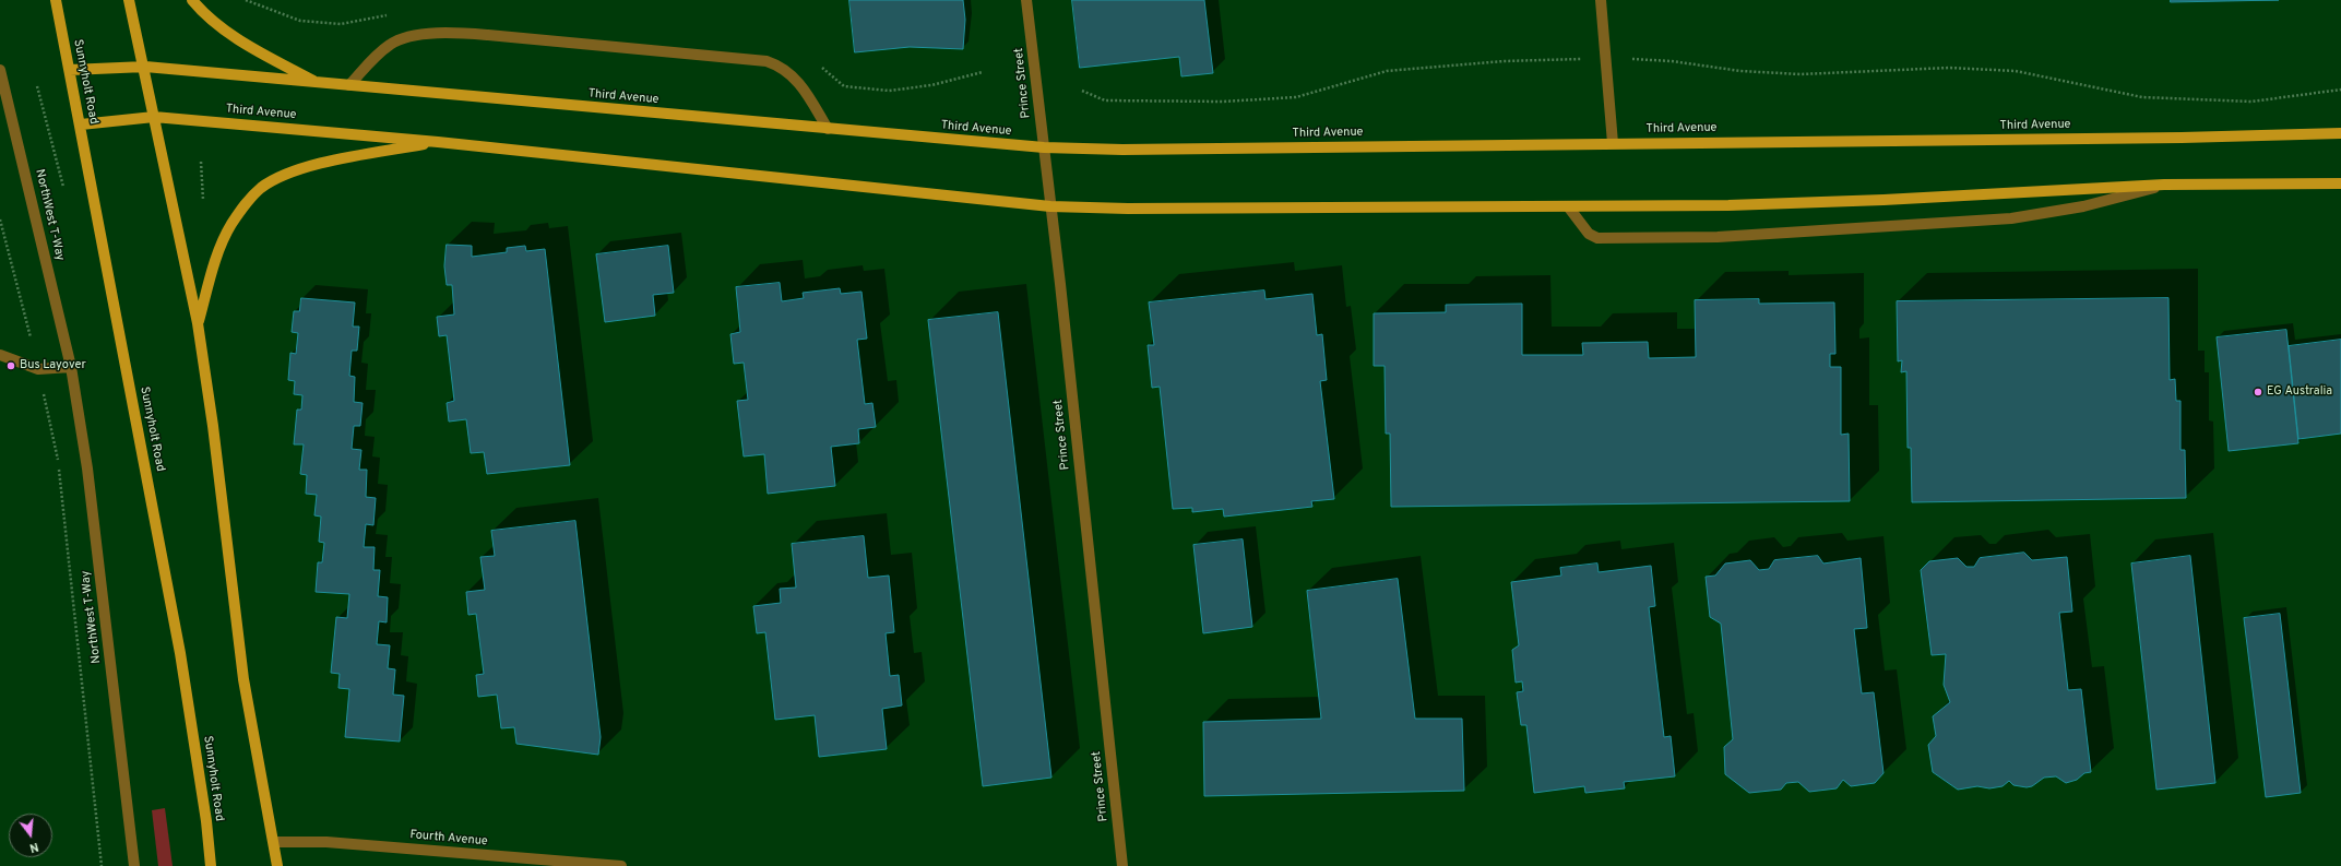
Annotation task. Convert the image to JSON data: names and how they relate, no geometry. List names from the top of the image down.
{
  "streets": {
    "main road": ["Sunnyholt Road", "Third Avenue"],
    "street": ["Prince Street", "NorthWest T-Way", "Fourth Avenue"]
  },
  "crossings": [
    ["Sunnyholt Road", "Third Avenue"],
    ["Prince Street", "Third Avenue"]
  ],
  "places": ["Bus Layover", "EG Australia"],
  "north": "bottom"
}
